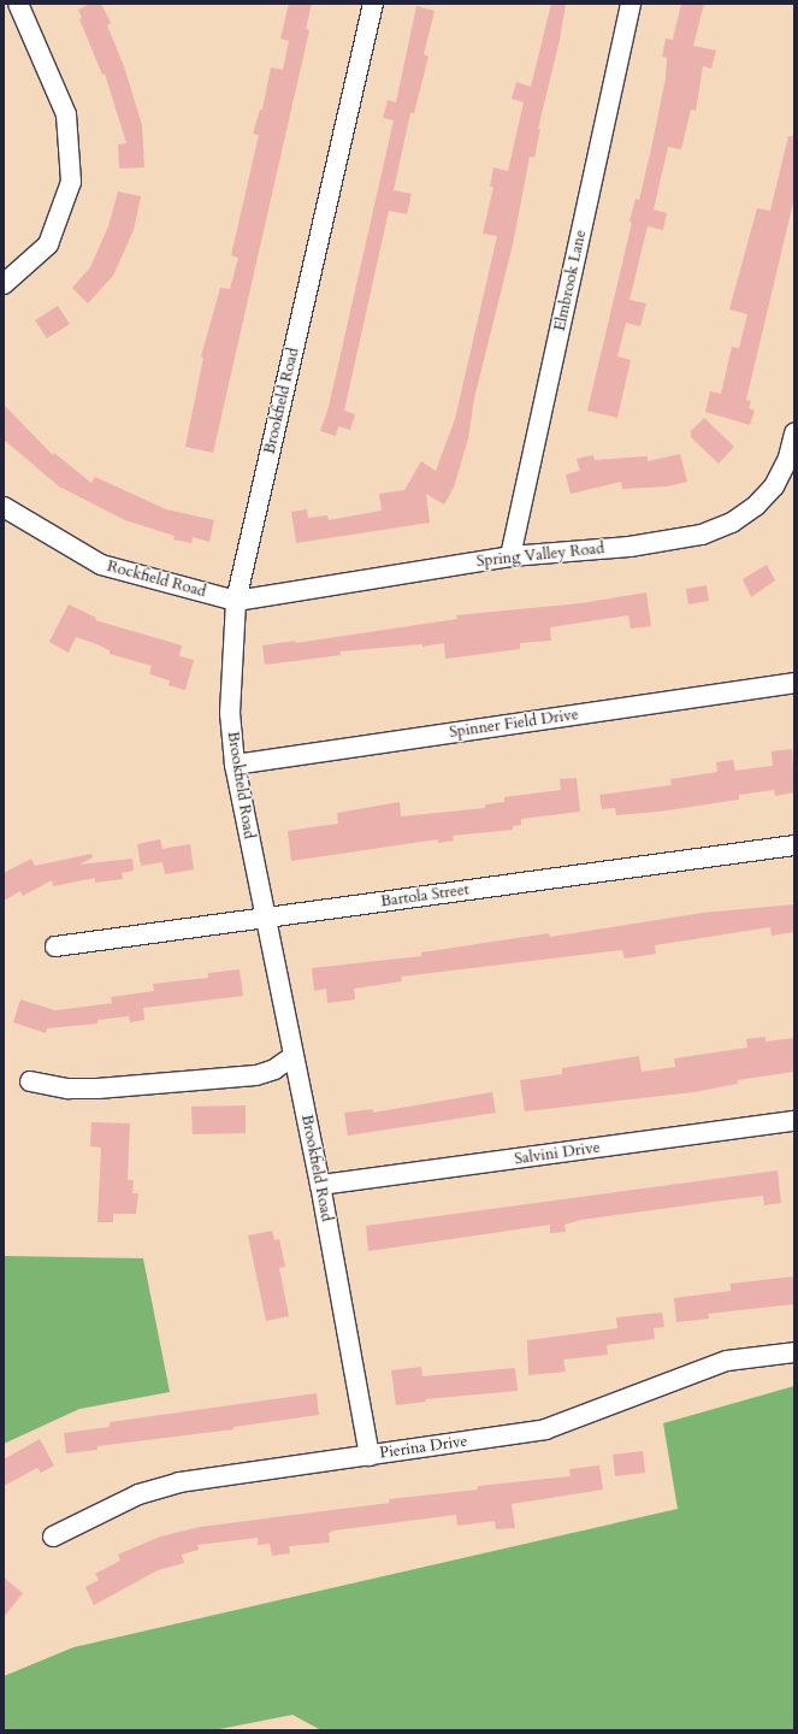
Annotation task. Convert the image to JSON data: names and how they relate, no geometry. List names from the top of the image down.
{
  "streets": {
    "street": [
      "Elmbrook Lane",
      "Brookfield Road",
      "Spring Valley Road",
      "Rockfield Road",
      "Spinner Field Drive",
      "Bartola Street",
      "Salvini Drive",
      "Pierina Drive"
    ]
  },
  "crossings": [
    ["Elmbrook Lane", "Spring Valley Road"],
    ["Brookfield Road", "Spring Valley Road"],
    ["Brookfield Road", "Rockfield Road"],
    ["Brookfield Road", "Spinner Field Drive"],
    ["Brookfield Road", "Bartola Street"],
    ["Brookfield Road", "Salvini Drive"],
    ["Brookfield Road", "Pierina Drive"],
    ["Spring Valley Road", "Rockfield Road"]
  ]
}
